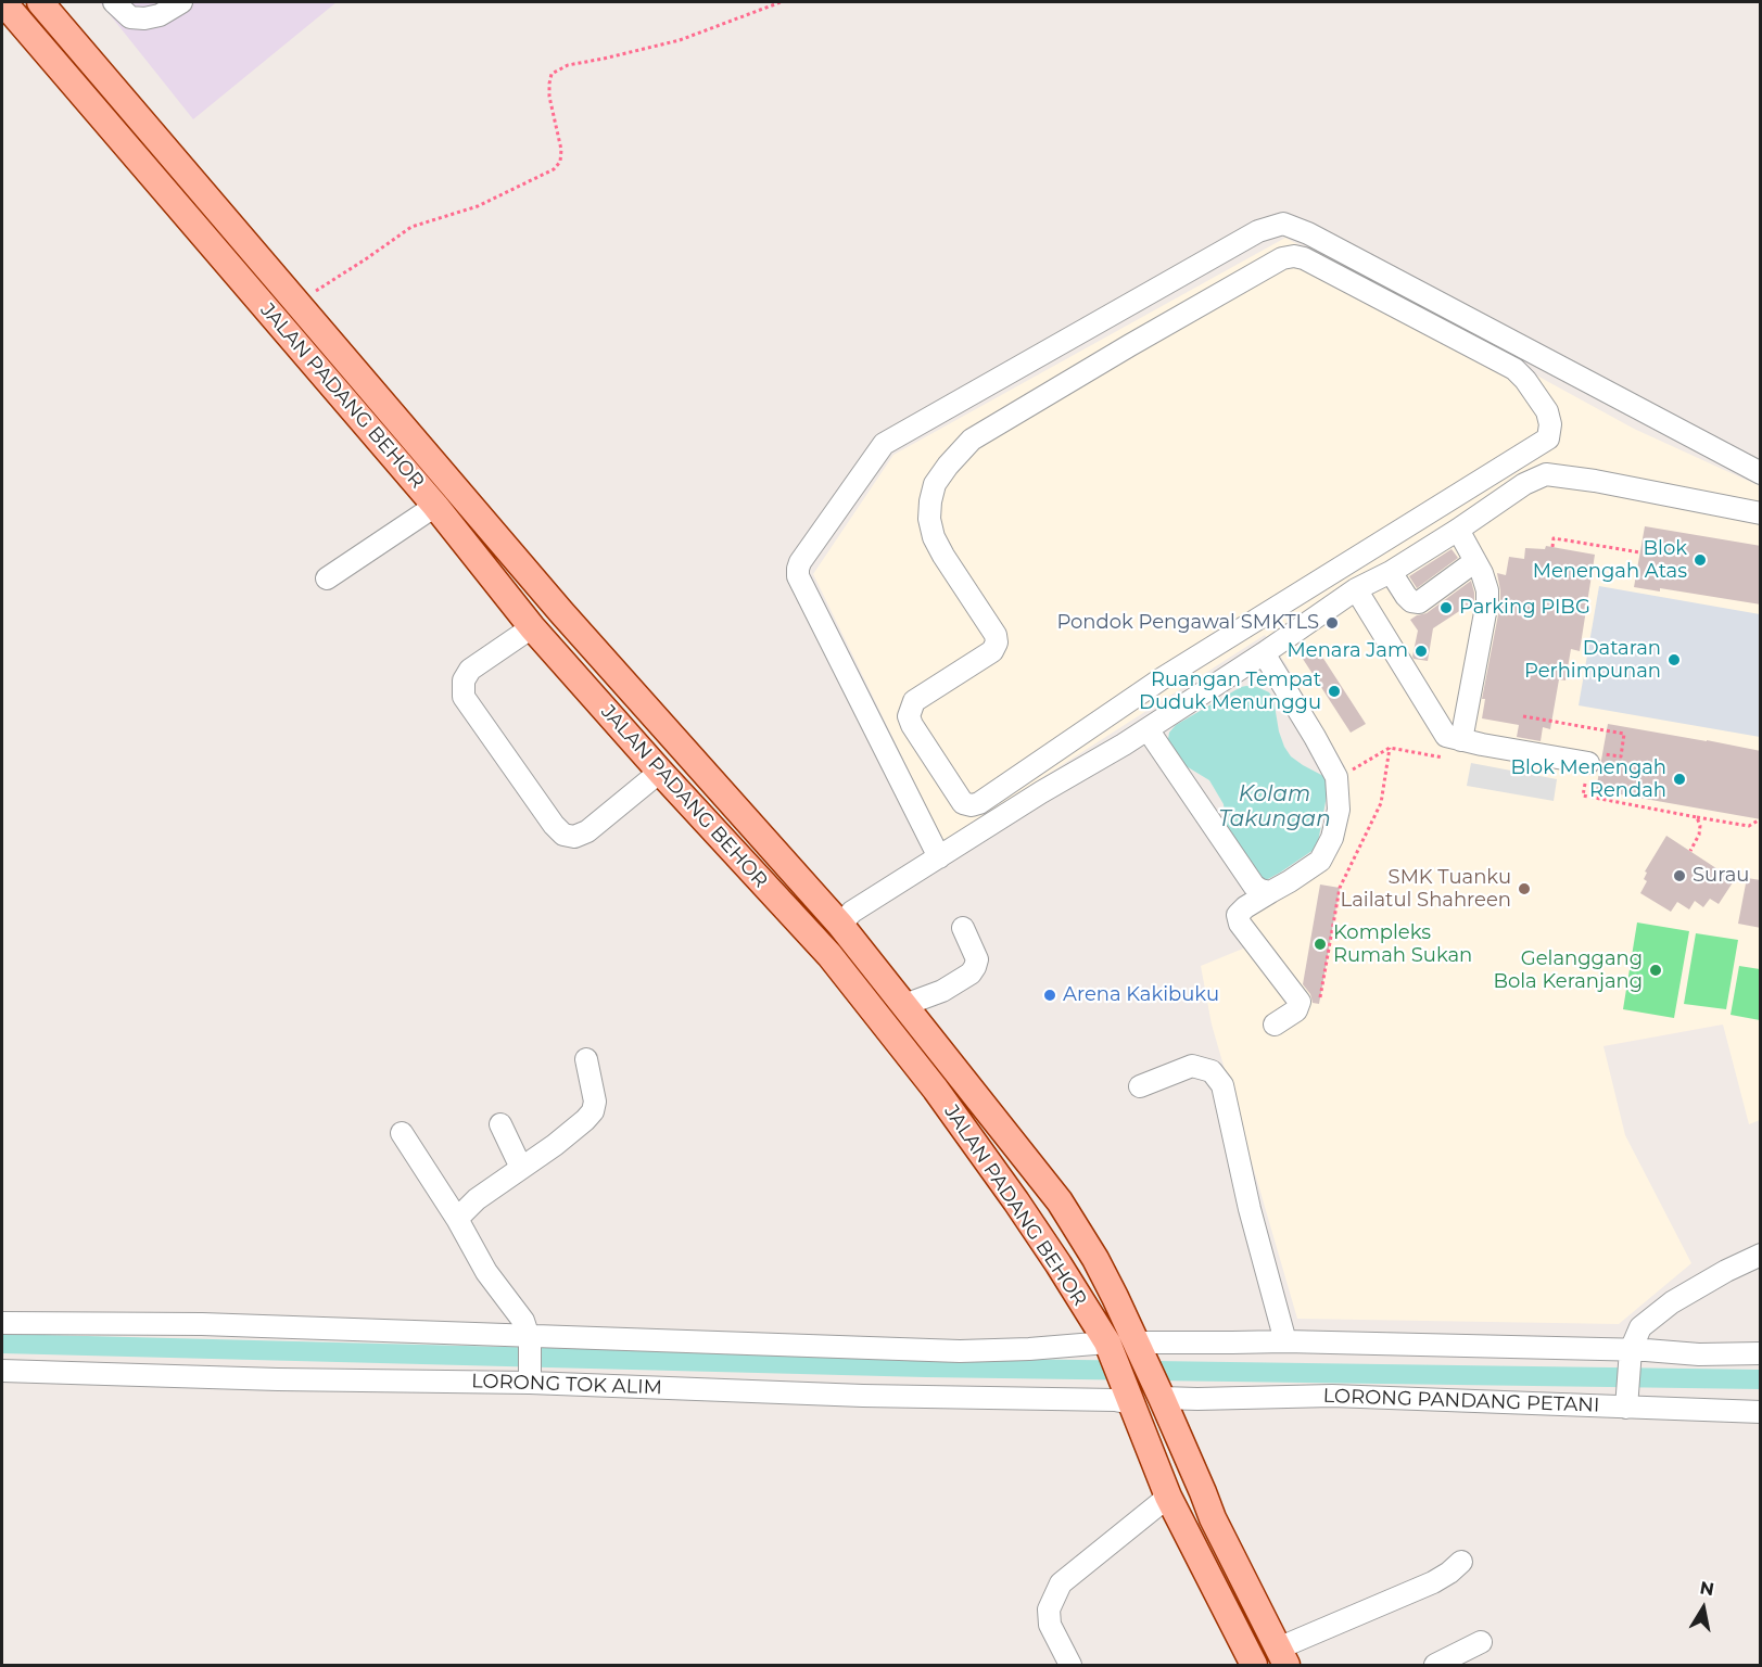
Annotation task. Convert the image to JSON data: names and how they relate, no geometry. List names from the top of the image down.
{
  "streets": {
    "main road": ["JALAN PADANG BEHOR"],
    "street": ["LORONG TOK ALIM", "LORONG PANDANG PETANI"]
  },
  "crossings": [
    ["JALAN PADANG BEHOR", "LORONG TOK ALIM"],
    ["JALAN PADANG BEHOR", "LORONG PANDANG PETANI"]
  ],
  "water": ["Kolam Takungan"],
  "places": [
    "Blok Menengah Atas",
    "Parking PIBG",
    "Pondok Pengawal SMKTLS",
    "Menara Jam",
    "Dataran Perhimpunan",
    "Ruangan Tempat Duduk Menunggu",
    "Blok Menengah Rendah",
    "Surau",
    "SMK Tuanku Lailatul Shahreen",
    "Kompleks Rumah Sukan",
    "Gelanggang Bola Keranjang",
    "Arena Kakibuku"
  ],
  "north": "top"
}
